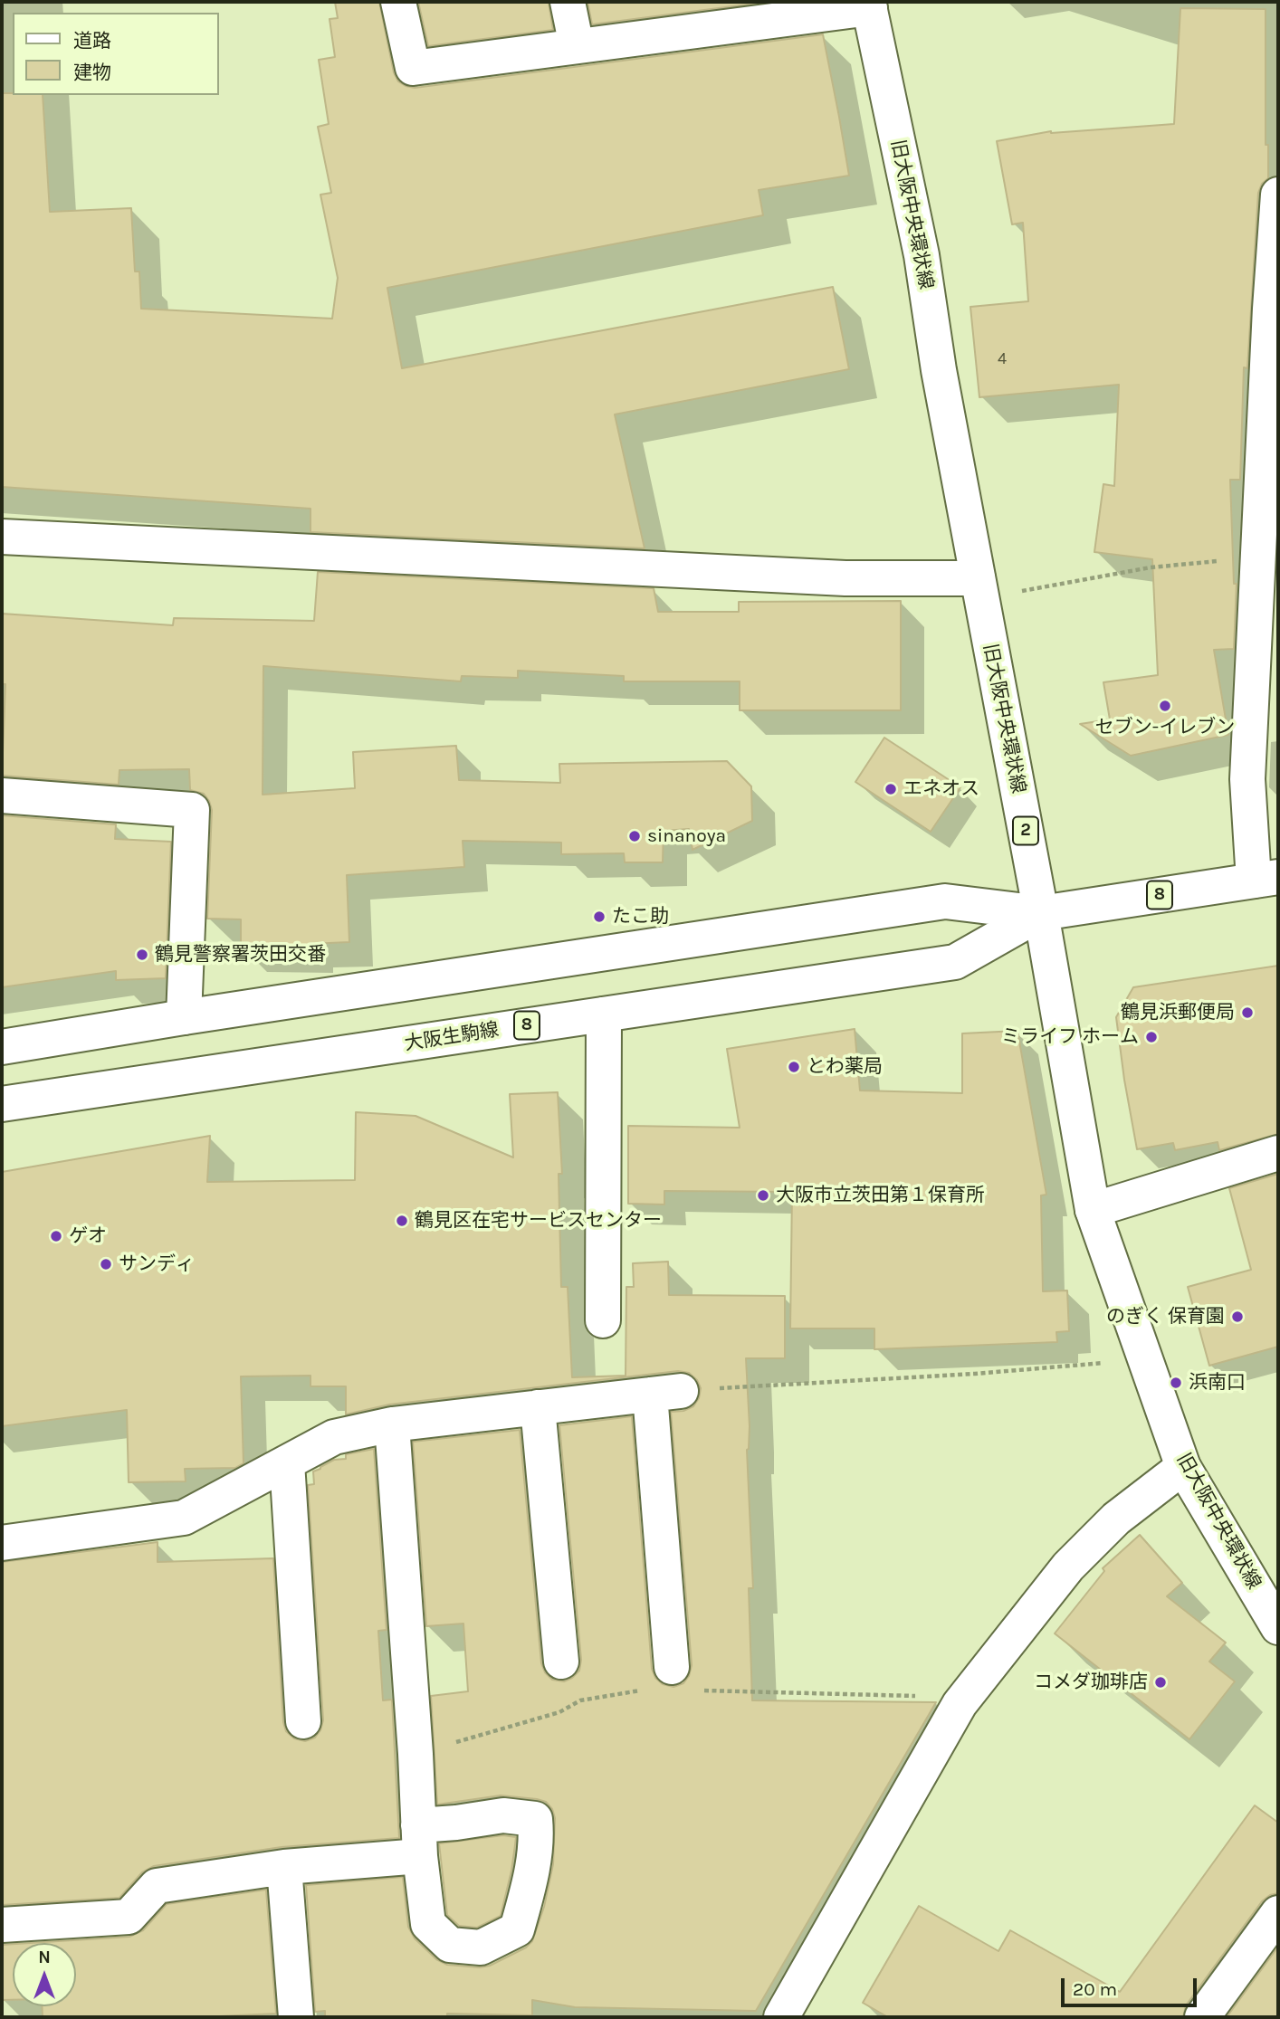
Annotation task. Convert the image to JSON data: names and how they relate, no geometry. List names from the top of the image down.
{
  "streets": {
    "street": [
      "旧大阪中央環状線",
      "2",
      "8",
      "大阪生駒線"
    ]
  },
  "crossings": [
    ["旧大阪中央環状線", "大阪生駒線"]
  ],
  "places": [
    "セブン-イレブン",
    "エネオス",
    "sinanoya",
    "たこ助",
    "鶴見警察署茨田交番",
    "鶴見浜郵便局",
    "ミライフ ホーム",
    "とわ薬局",
    "大阪市立茨田第１保育所",
    "鶴見区在宅サービスセンター",
    "ゲオ",
    "サンディ",
    "のぎく 保育園",
    "浜南口",
    "コメダ珈琲店"
  ],
  "house_numbers": ["4"],
  "legend": ["道路", "建物"],
  "scale_bar": "20 m",
  "north": "top"
}
